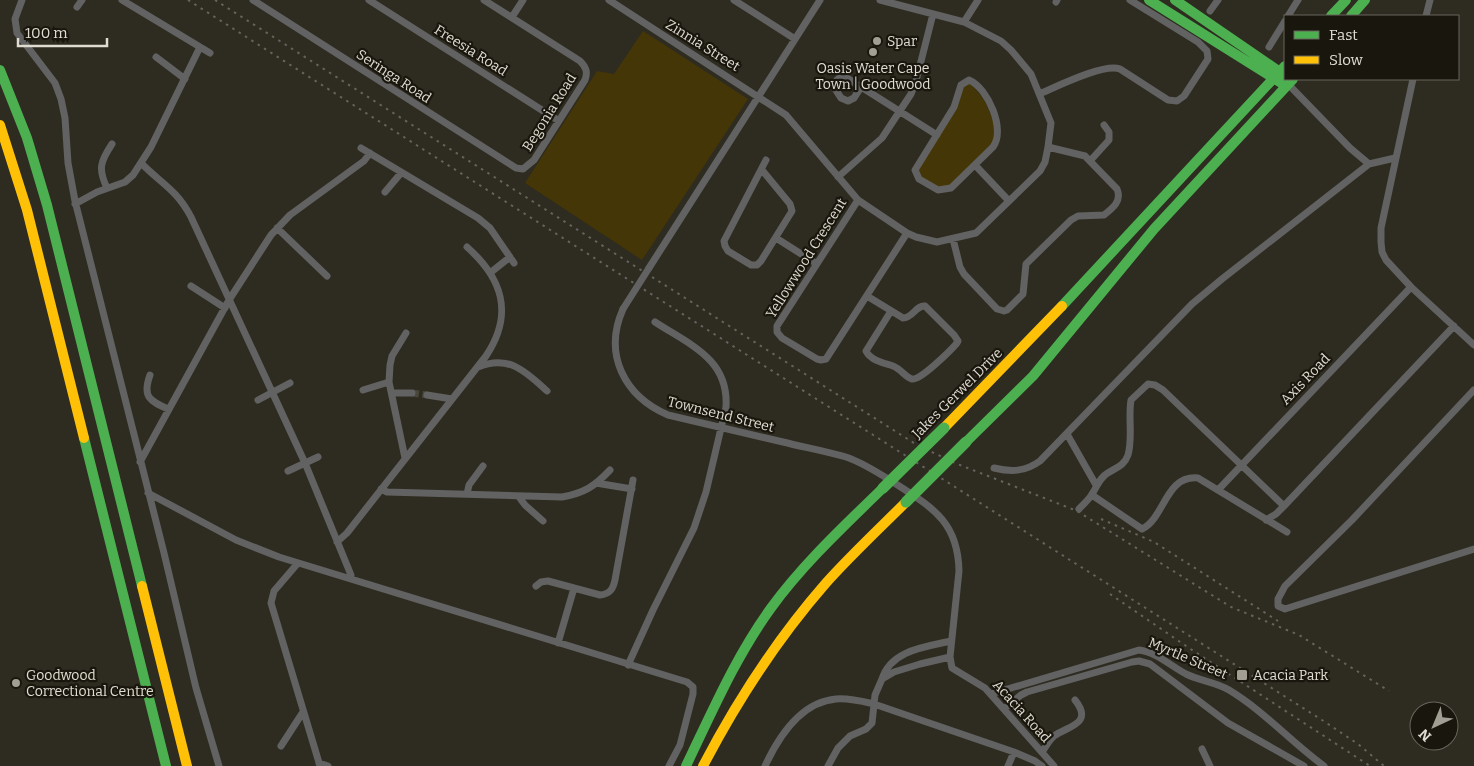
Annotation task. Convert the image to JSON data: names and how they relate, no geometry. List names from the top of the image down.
{
  "streets": {
    "main road": ["Jakes Gerwel Drive"],
    "street": [
      "Zinnia Street",
      "Freesia Road",
      "Seringa Road",
      "Begonia Road",
      "Yellowwood Crescent",
      "Axis Road",
      "Townsend Street",
      "Myrtle Street",
      "Acacia Road"
    ]
  },
  "crossings": [
    ["Zinnia Street", "Yellowwood Crescent"],
    ["Zinnia Street", "Townsend Street"],
    ["Freesia Road", "Begonia Road"],
    ["Seringa Road", "Begonia Road"],
    ["Townsend Street", "Acacia Road"],
    ["Myrtle Street", "Acacia Road"]
  ],
  "places": {
    "other": ["Spar", "Oasis Water Cape Town | Goodwood", "Goodwood Correctional Centre"],
    "transit": ["Acacia Park"]
  },
  "legend": ["Fast", "Slow"],
  "scale_bar": "100 m",
  "north": "bottom left"
}
